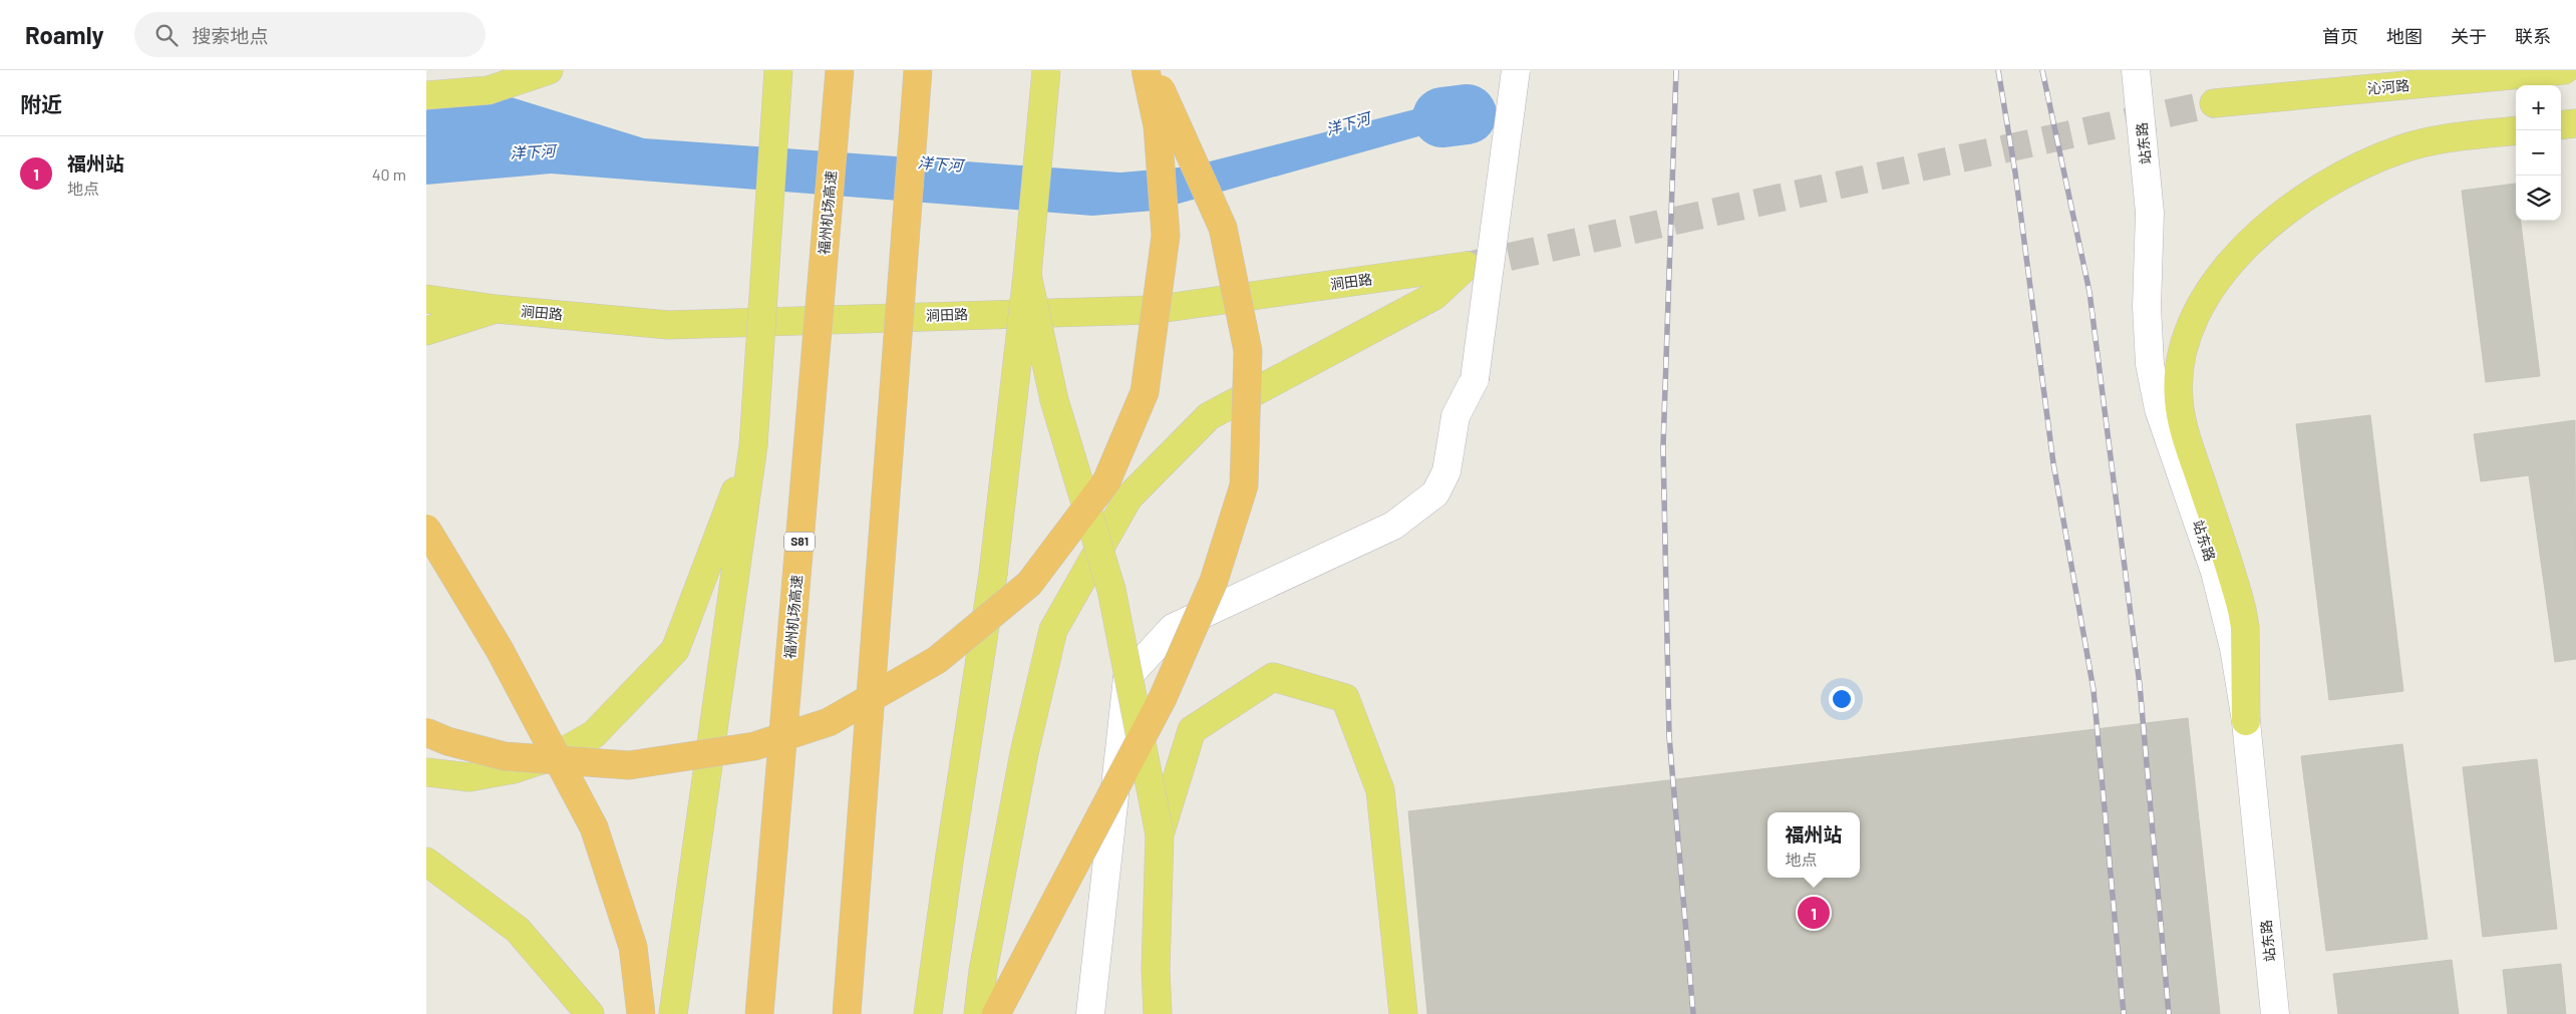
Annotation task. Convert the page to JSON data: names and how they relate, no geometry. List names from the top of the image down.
{
  "streets": {
    "highway": ["福州机场高速", "S81"],
    "main road": ["沁河路", "涧田路"],
    "street": ["站东路"]
  },
  "water": ["洋下河"],
  "page": {
    "header": "Roamly",
    "search": "搜索地点",
    "nav": [
      "首页",
      "地图",
      "关于",
      "联系"
    ],
    "heading": "附近",
    "map_buttons": ["+", "−"],
    "list": [
      {
        "mark": "1",
        "name": "福州站",
        "note": "地点",
        "value": "40 m"
      }
    ],
    "popup": ["福州站", "地点"],
    "pins": "1"
  }
}
